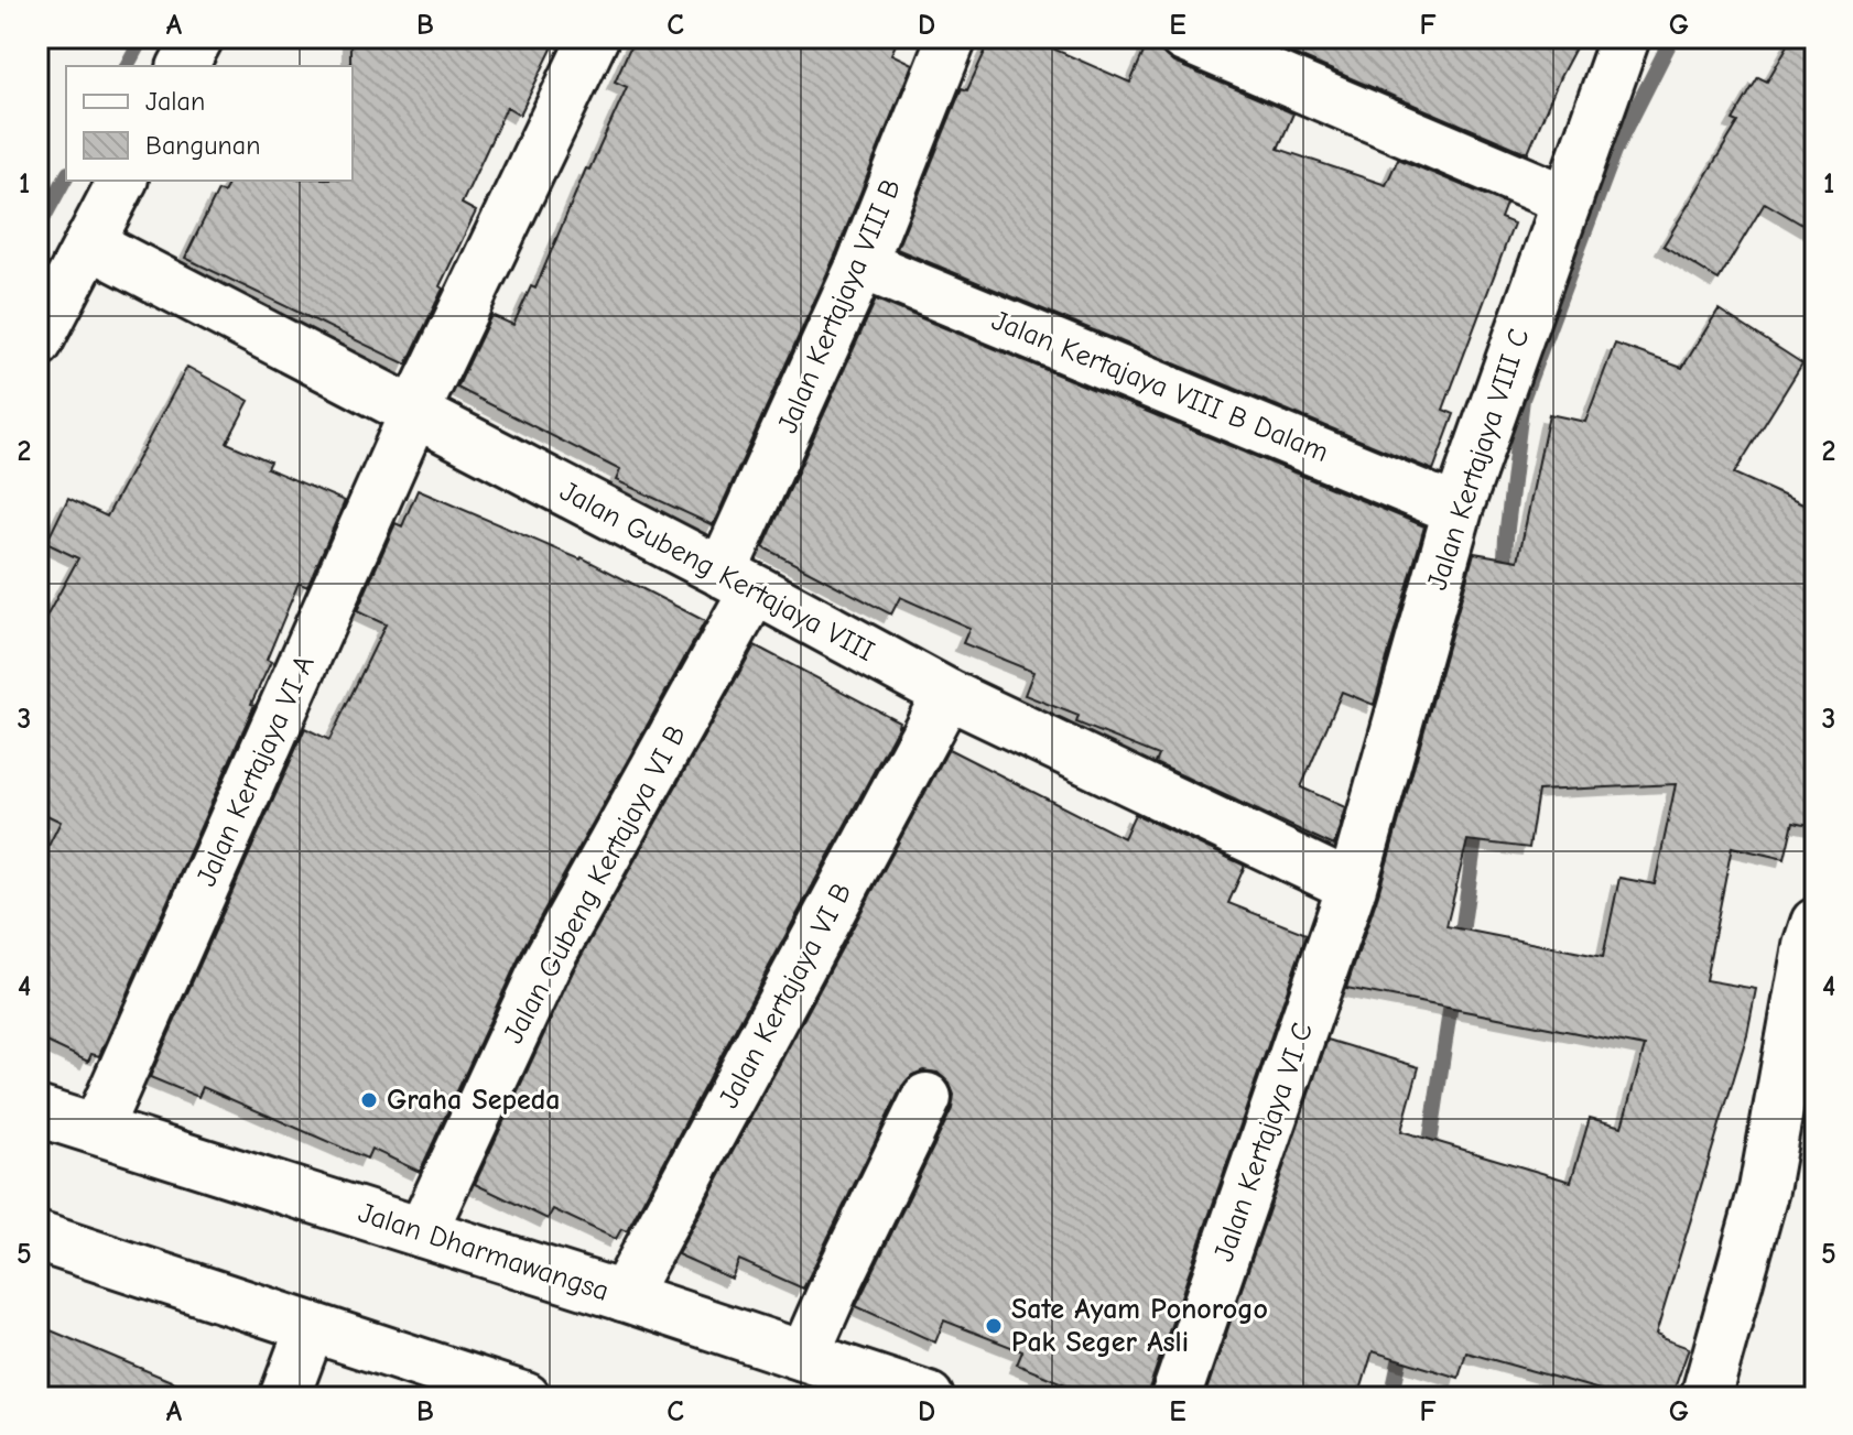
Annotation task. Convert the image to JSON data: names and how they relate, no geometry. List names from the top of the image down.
{
  "streets": {
    "street": [
      "Jalan Kertajaya VIII B",
      "Jalan Kertajaya VIII B Dalam",
      "Jalan Kertajaya VIII C",
      "Jalan Gubeng Kertajaya VIII",
      "Jalan Kertajaya VI A",
      "Jalan Gubeng Kertajaya VI B",
      "Jalan Kertajaya VI B",
      "Jalan Kertajaya VI C",
      "Jalan Dharmawangsa"
    ]
  },
  "crossings": [
    ["Jalan Kertajaya VIII B", "Jalan Kertajaya VIII B Dalam"],
    ["Jalan Kertajaya VIII B", "Jalan Gubeng Kertajaya VIII"],
    ["Jalan Kertajaya VIII B", "Jalan Gubeng Kertajaya VI B"],
    ["Jalan Kertajaya VIII B Dalam", "Jalan Kertajaya VIII C"],
    ["Jalan Kertajaya VIII C", "Jalan Gubeng Kertajaya VIII"],
    ["Jalan Kertajaya VIII C", "Jalan Kertajaya VI C"],
    ["Jalan Gubeng Kertajaya VIII", "Jalan Kertajaya VI A"],
    ["Jalan Gubeng Kertajaya VIII", "Jalan Gubeng Kertajaya VI B"],
    ["Jalan Gubeng Kertajaya VIII", "Jalan Kertajaya VI B"],
    ["Jalan Gubeng Kertajaya VIII", "Jalan Kertajaya VI C"],
    ["Jalan Kertajaya VI A", "Jalan Dharmawangsa"],
    ["Jalan Gubeng Kertajaya VI B", "Jalan Dharmawangsa"],
    ["Jalan Kertajaya VI B", "Jalan Dharmawangsa"]
  ],
  "places": ["Graha Sepeda", "Sate Ayam Ponorogo Pak Seger Asli"],
  "legend": ["Jalan", "Bangunan"],
  "grid": {
    "columns": [
      "A",
      "B",
      "C",
      "D",
      "E",
      "F",
      "G"
    ],
    "rows": [
      "1",
      "2",
      "3",
      "4",
      "5"
    ]
  }
}
